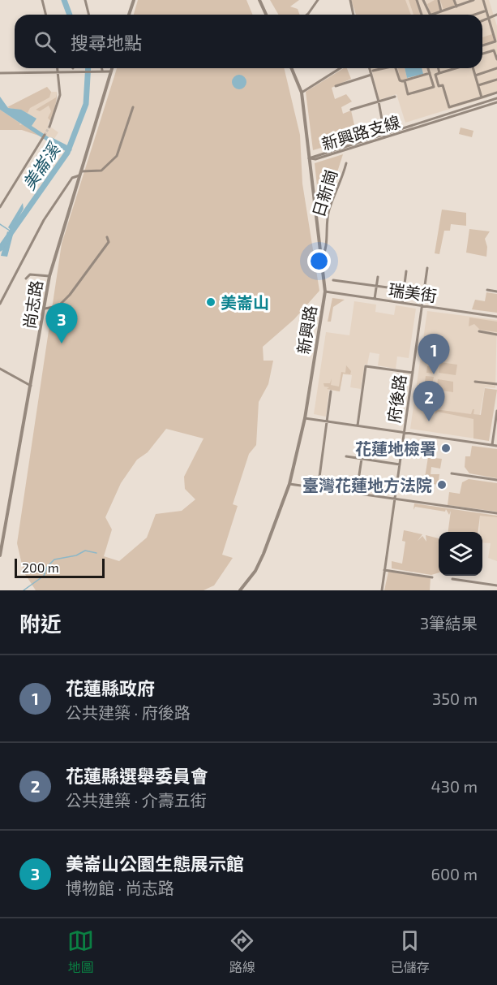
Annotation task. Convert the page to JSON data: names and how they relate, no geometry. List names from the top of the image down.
{
  "streets": {
    "street": [
      "新興路支線",
      "日新崗",
      "瑞美街",
      "尚志路",
      "新興路",
      "府後路"
    ]
  },
  "crossings": [
    ["新興路支線", "新興路"],
    ["日新崗", "新興路"],
    ["瑞美街", "新興路"],
    ["瑞美街", "府後路"]
  ],
  "water": ["美崙溪"],
  "places": ["美崙山", "花蓮地檢署", "臺灣花蓮地方法院"],
  "scale_bar": "200 m",
  "page": {
    "search": "搜尋地點",
    "pins": ["3", "1", "2"],
    "scale": "200 m",
    "heading": ["附近", "3筆結果"],
    "list": [
      {
        "mark": "1",
        "name": "花蓮縣政府",
        "note": "公共建築 · 府後路",
        "value": "350 m"
      },
      {
        "mark": "2",
        "name": "花蓮縣選舉委員會",
        "note": "公共建築 · 介壽五街",
        "value": "430 m"
      },
      {
        "mark": "3",
        "name": "美崙山公園生態展示館",
        "note": "博物館 · 尚志路",
        "value": "600 m"
      }
    ],
    "nav": ["地圖", "路線", "已儲存"]
  }
}
